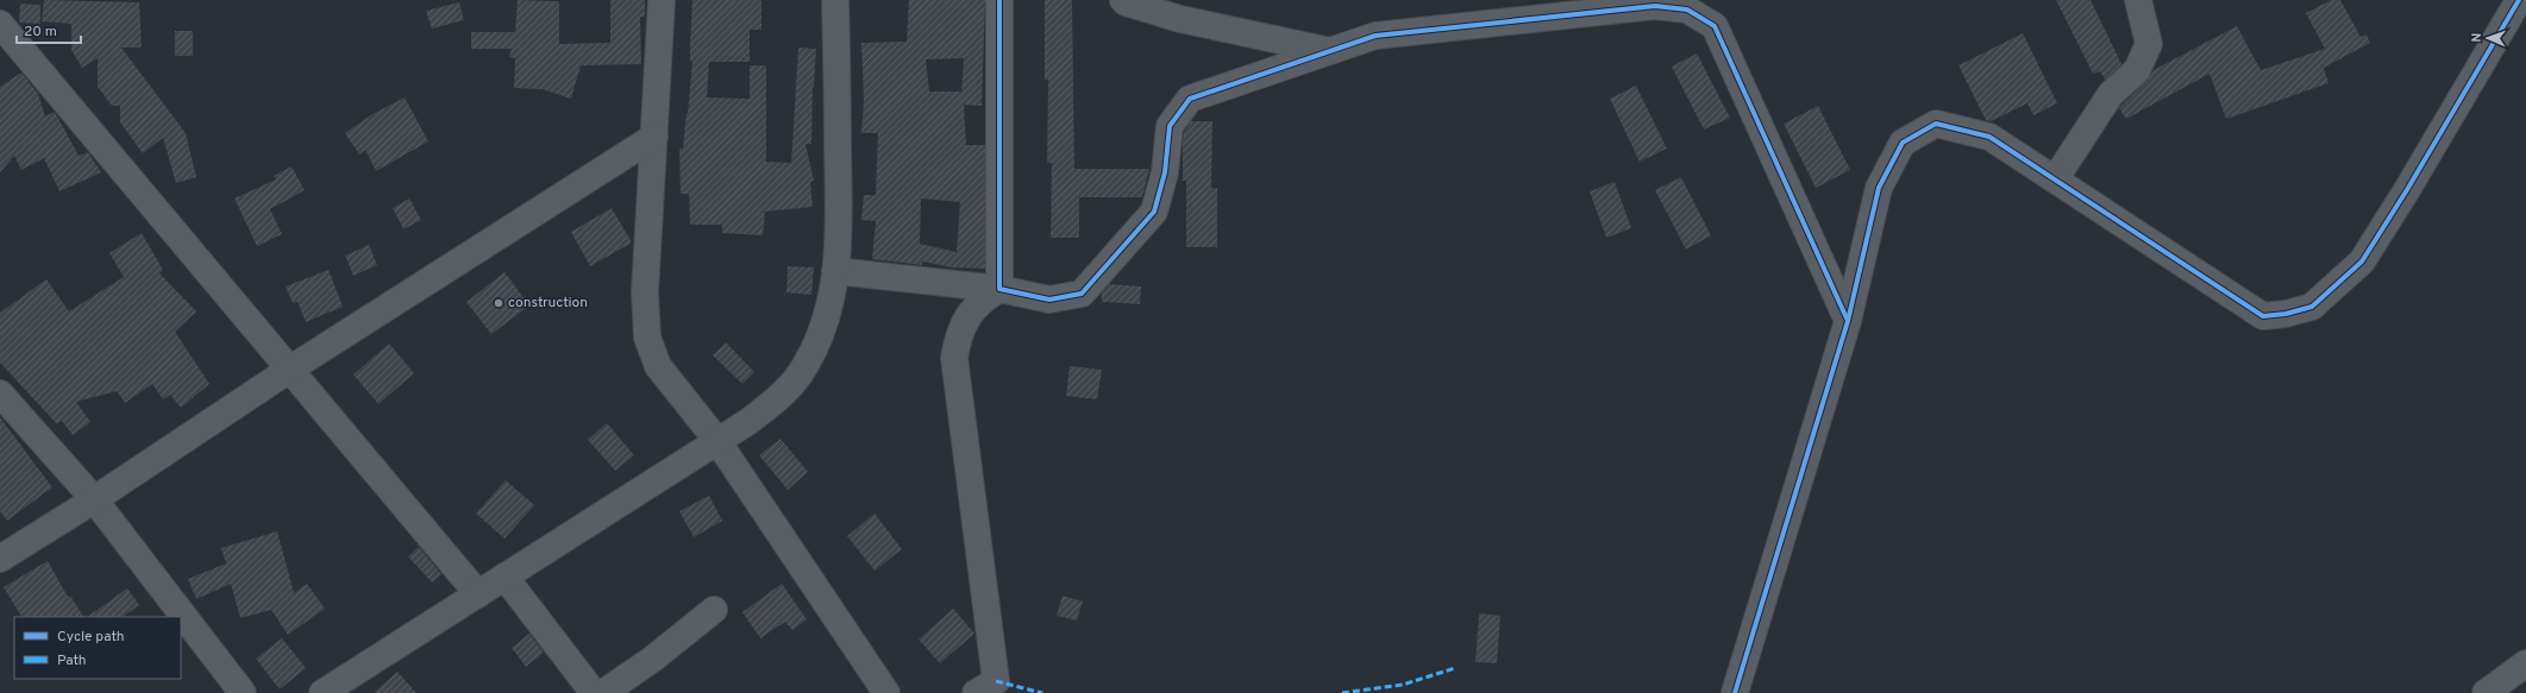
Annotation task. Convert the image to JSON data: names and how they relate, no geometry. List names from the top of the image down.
{
  "places": ["construction"],
  "legend": ["Cycle path", "Path"],
  "scale_bar": "20 m",
  "north": "left"
}
